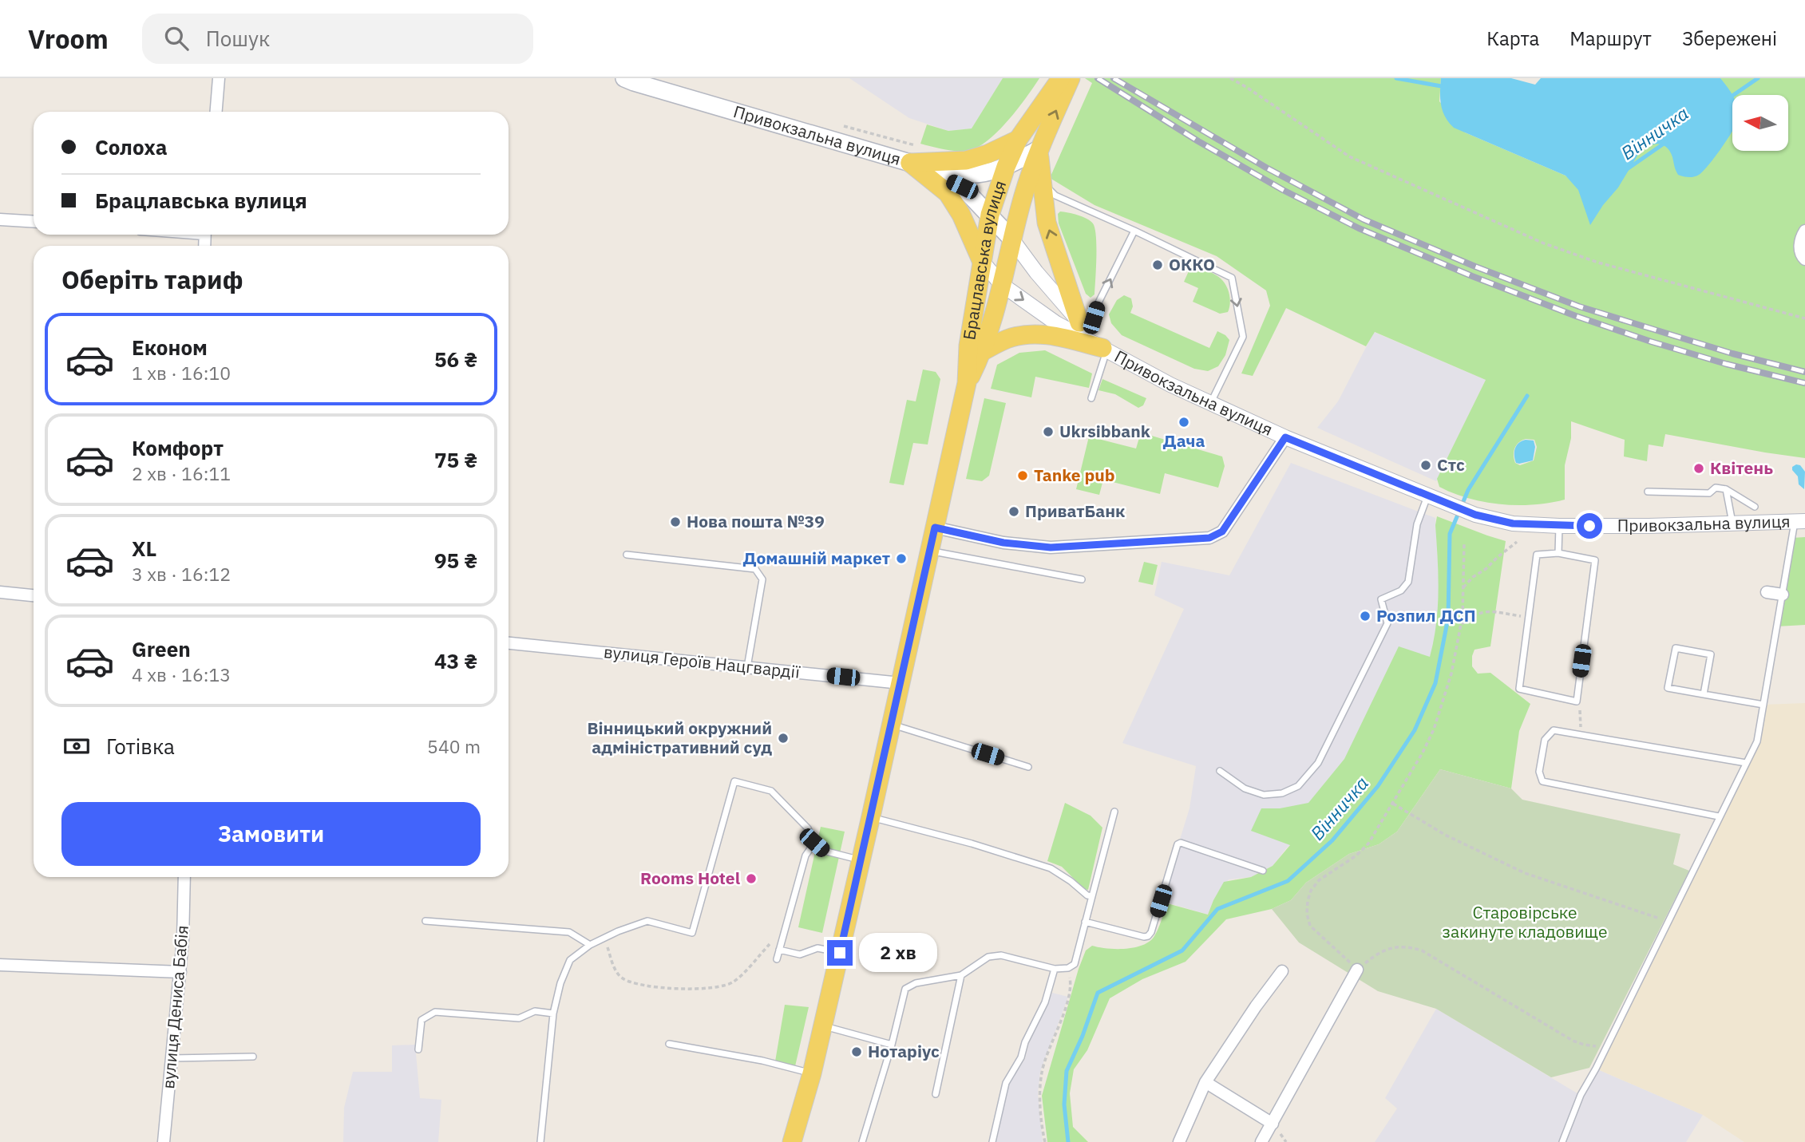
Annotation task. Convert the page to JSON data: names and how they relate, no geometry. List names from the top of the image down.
{
  "streets": {
    "main road": ["Привокзальна вулиця", "Брацлавська вулиця"],
    "street": ["вулиця Героїв Нацгвардії", "вулиця Дениса Бабія"]
  },
  "crossings": [
    ["Привокзальна вулиця", "Брацлавська вулиця"],
    ["Брацлавська вулиця", "вулиця Героїв Нацгвардії"]
  ],
  "water": ["Вінничка"],
  "parks": ["Старовірське закинуте кладовище"],
  "places": [
    "ОККО",
    "Дача",
    "Ukrsibbank",
    "Стс",
    "Квітень",
    "Tanke pub",
    "ПриватБанк",
    "Нова пошта №39",
    "Домашній маркет",
    "Розпил ДСП",
    "Вінницький окружний адміністративний суд",
    "Rooms Hotel",
    "Нотаріус"
  ],
  "north": "left",
  "page": {
    "header": "Vroom",
    "search": "Пошук",
    "nav": ["Карта", "Маршрут", "Збережені"],
    "banner": ["Солоха", "Брацлавська вулиця"],
    "heading": "Оберіть тариф",
    "list": [
      {
        "name": "Економ",
        "note": "1 хв · 16:10",
        "value": "56 ₴"
      },
      {
        "name": "Комфорт",
        "note": "2 хв · 16:11",
        "value": "75 ₴"
      },
      {
        "name": "XL",
        "note": "3 хв · 16:12",
        "value": "95 ₴"
      },
      {
        "name": "Green",
        "note": "4 хв · 16:13",
        "value": "43 ₴"
      }
    ],
    "pay": ["Готівка", "540 m"],
    "buttons": "Замовити",
    "bubble": "2 хв"
  }
}
